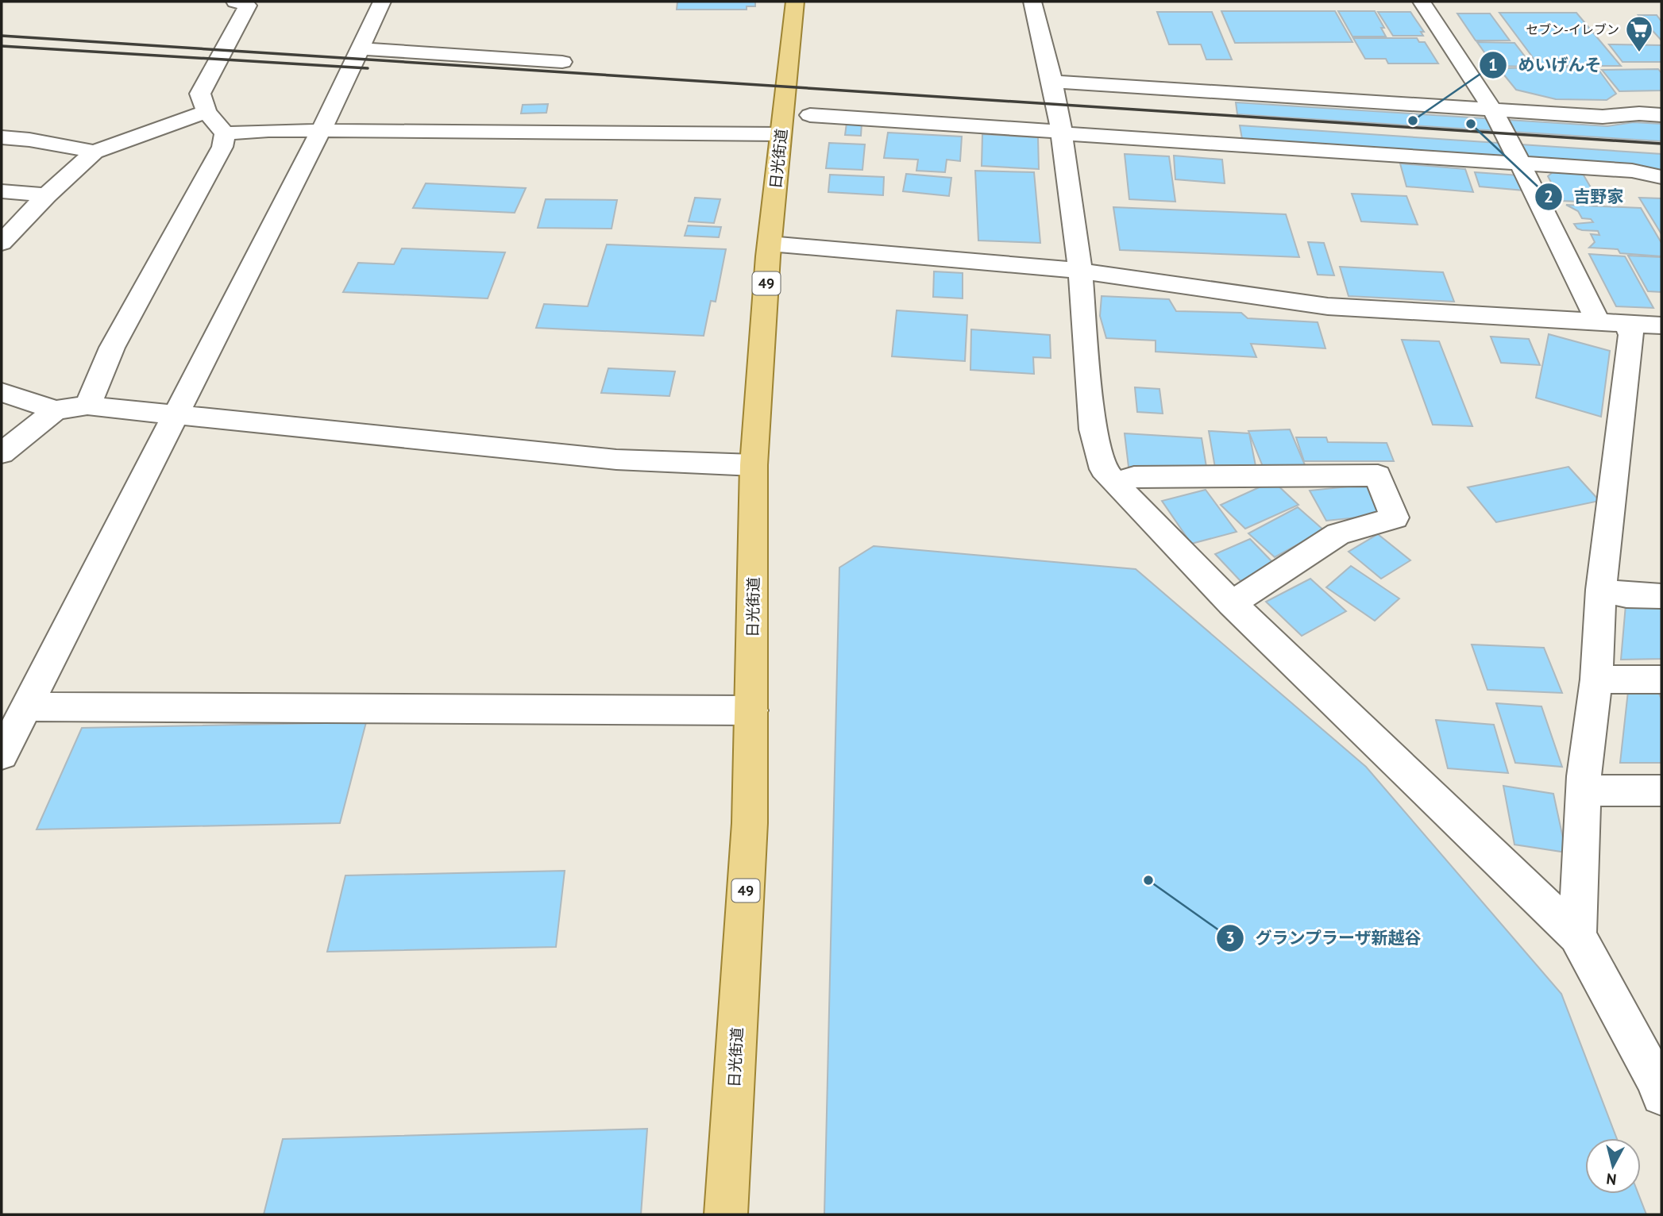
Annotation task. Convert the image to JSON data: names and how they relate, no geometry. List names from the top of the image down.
{
  "streets": {
    "main road": ["日光街道", "49"]
  },
  "places": {
    "supermarket": ["セブン-イレブン"],
    "other": ["めいげんそ", "吉野家", "グランプラーザ新越谷"]
  },
  "north": "bottom"
}
